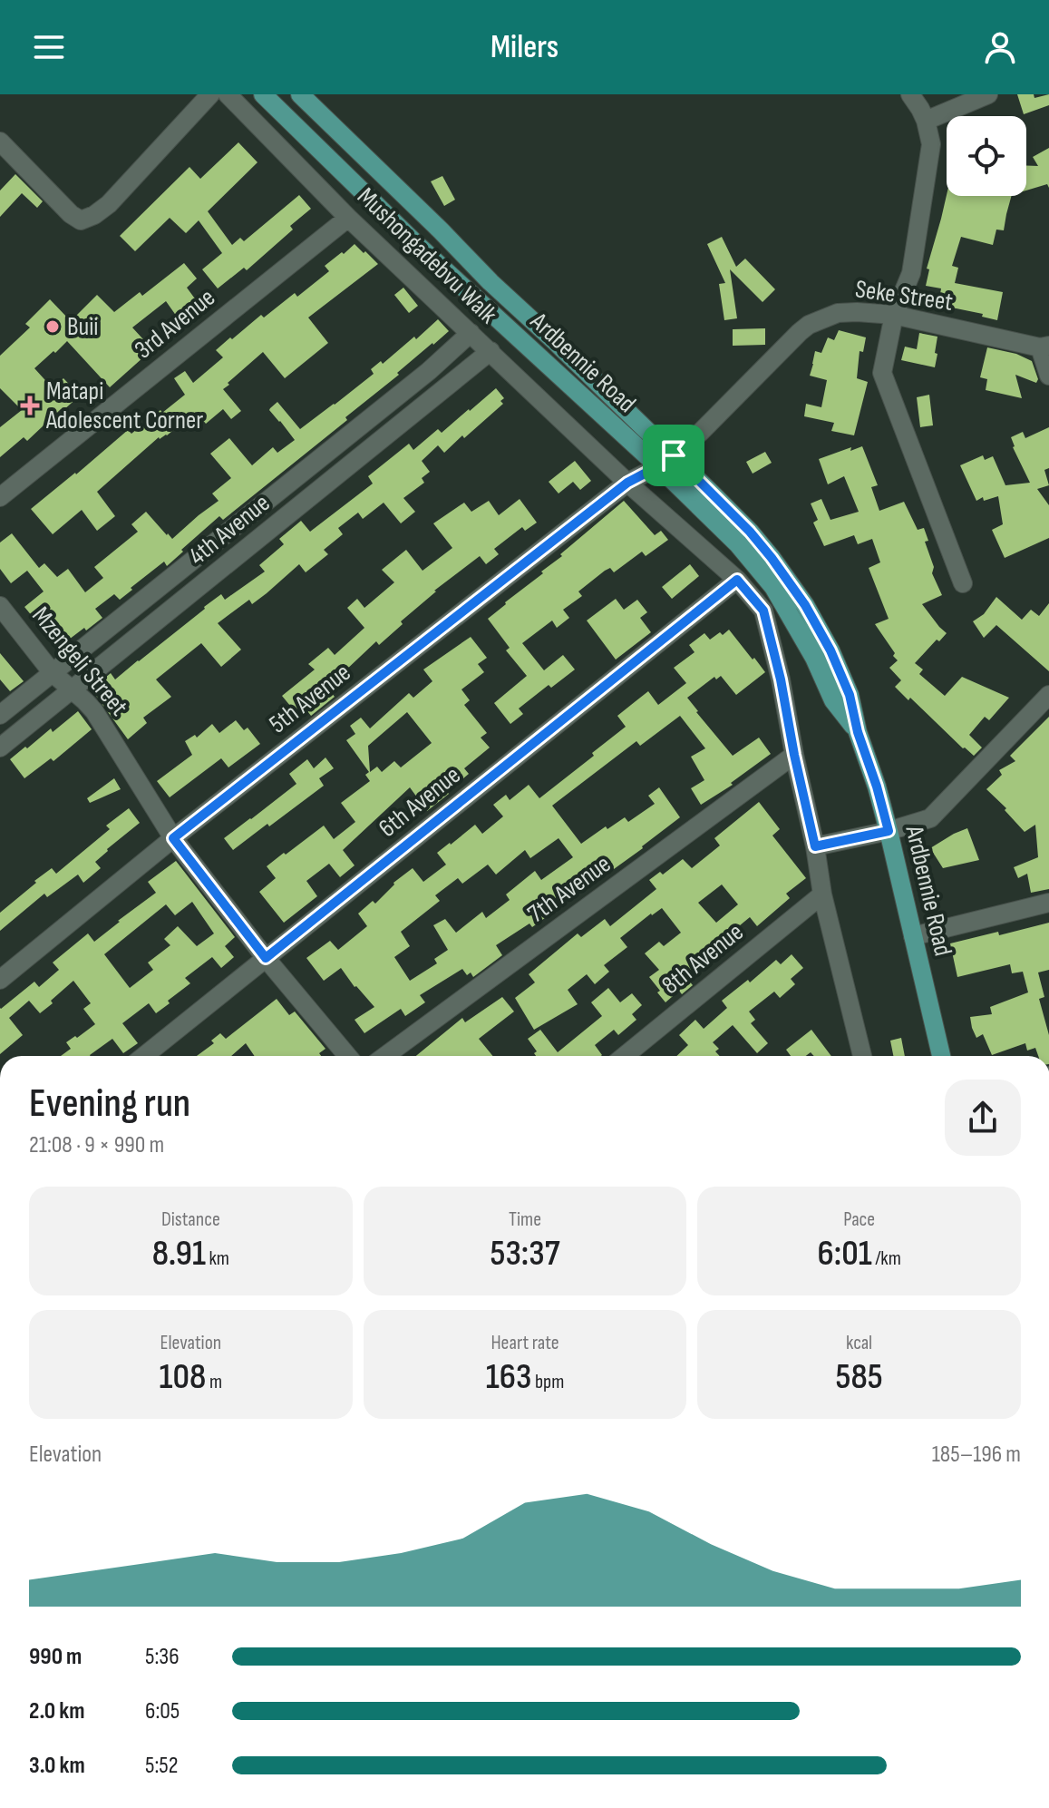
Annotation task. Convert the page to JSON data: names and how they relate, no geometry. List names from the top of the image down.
{
  "streets": {
    "main road": ["Ardbennie Road"],
    "street": [
      "Mushongadebvu Walk",
      "Seke Street",
      "3rd Avenue",
      "4th Avenue",
      "Mzengeli Street",
      "5th Avenue",
      "6th Avenue",
      "7th Avenue",
      "8th Avenue"
    ]
  },
  "crossings": [
    ["Mushongadebvu Walk", "3rd Avenue"],
    ["Mushongadebvu Walk", "4th Avenue"],
    ["Mushongadebvu Walk", "5th Avenue"],
    ["Mushongadebvu Walk", "6th Avenue"],
    ["Mushongadebvu Walk", "7th Avenue"],
    ["Mushongadebvu Walk", "8th Avenue"],
    ["Seke Street", "Ardbennie Road"],
    ["Seke Street", "5th Avenue"],
    ["Ardbennie Road", "5th Avenue"],
    ["4th Avenue", "Mzengeli Street"],
    ["Mzengeli Street", "5th Avenue"],
    ["Mzengeli Street", "6th Avenue"]
  ],
  "places": {
    "other": ["Buii"],
    "health": ["Matapi Adolescent Corner"]
  },
  "page": {
    "header": "Milers",
    "heading": ["Evening run", "21:08 · 9 × 990 m"],
    "stats": [
      ["Distance", "8.91 km"],
      ["Time", "53:37"],
      ["Pace", "6:01 /km"],
      ["Elevation", "108 m"],
      ["Heart rate", "163 bpm"],
      ["kcal", "585"]
    ],
    "chart": ["Elevation", "185–196 m"],
    "list": [
      {
        "name": "990 m",
        "note": "5:36"
      },
      {
        "name": "2.0 km",
        "note": "6:05"
      },
      {
        "name": "3.0 km",
        "note": "5:52"
      }
    ]
  }
}
